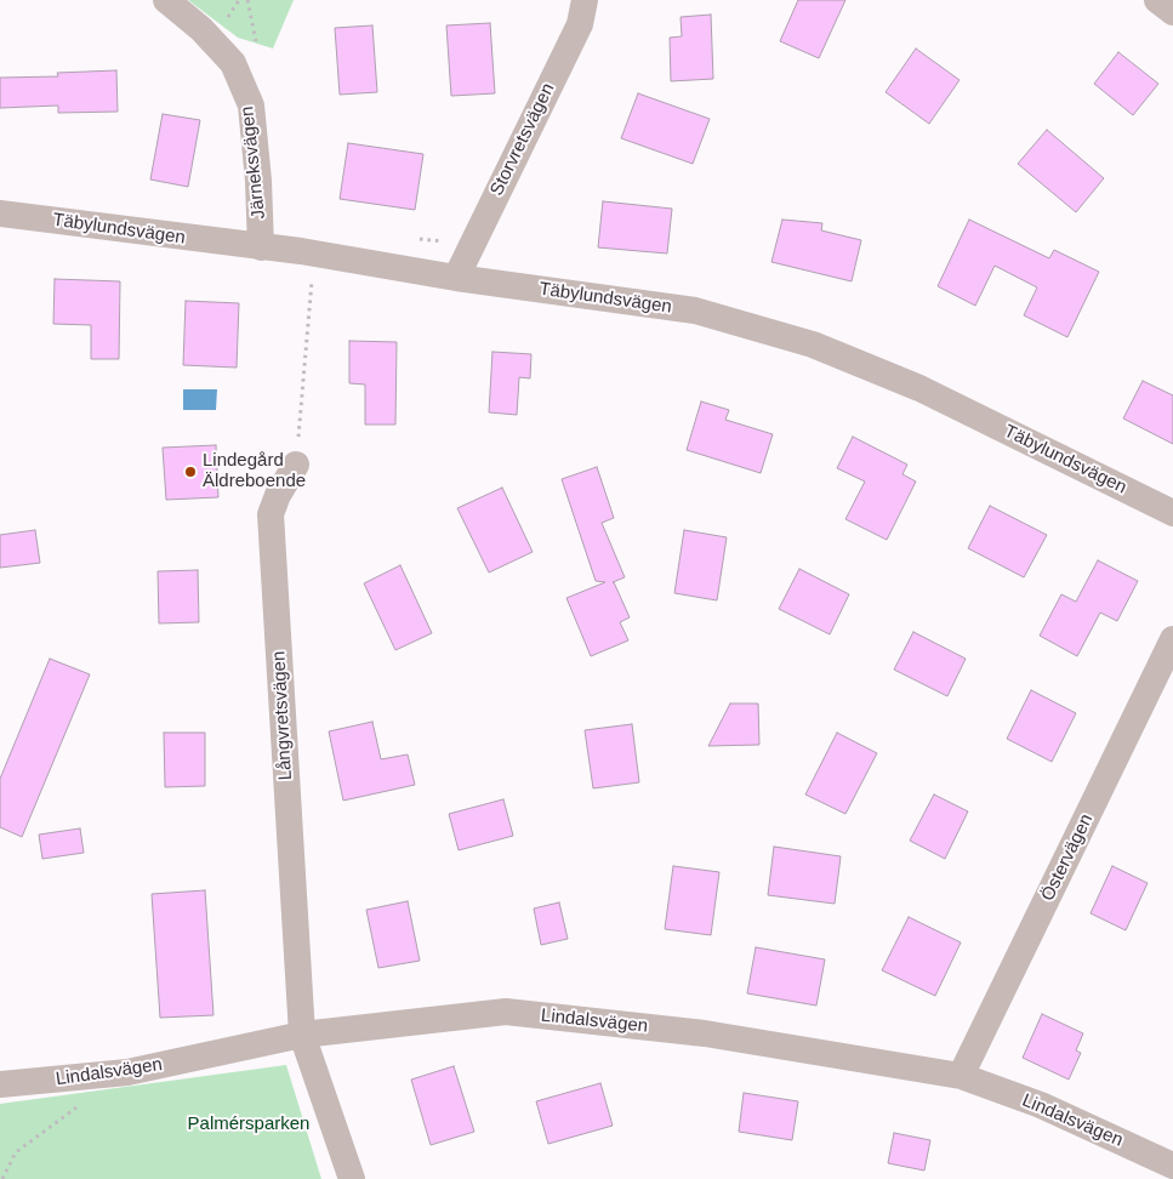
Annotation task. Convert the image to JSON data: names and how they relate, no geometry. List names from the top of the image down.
{
  "streets": {
    "street": [
      "Storvretsvägen",
      "Järneksvägen",
      "Täbylundsvägen",
      "Långvretsvägen",
      "Östervägen",
      "Lindalsvägen"
    ]
  },
  "crossings": [
    ["Storvretsvägen", "Täbylundsvägen"],
    ["Järneksvägen", "Täbylundsvägen"],
    ["Långvretsvägen", "Lindalsvägen"],
    ["Östervägen", "Lindalsvägen"]
  ],
  "parks": ["Palmérsparken"],
  "places": ["Lindegård Äldreboende"]
}
